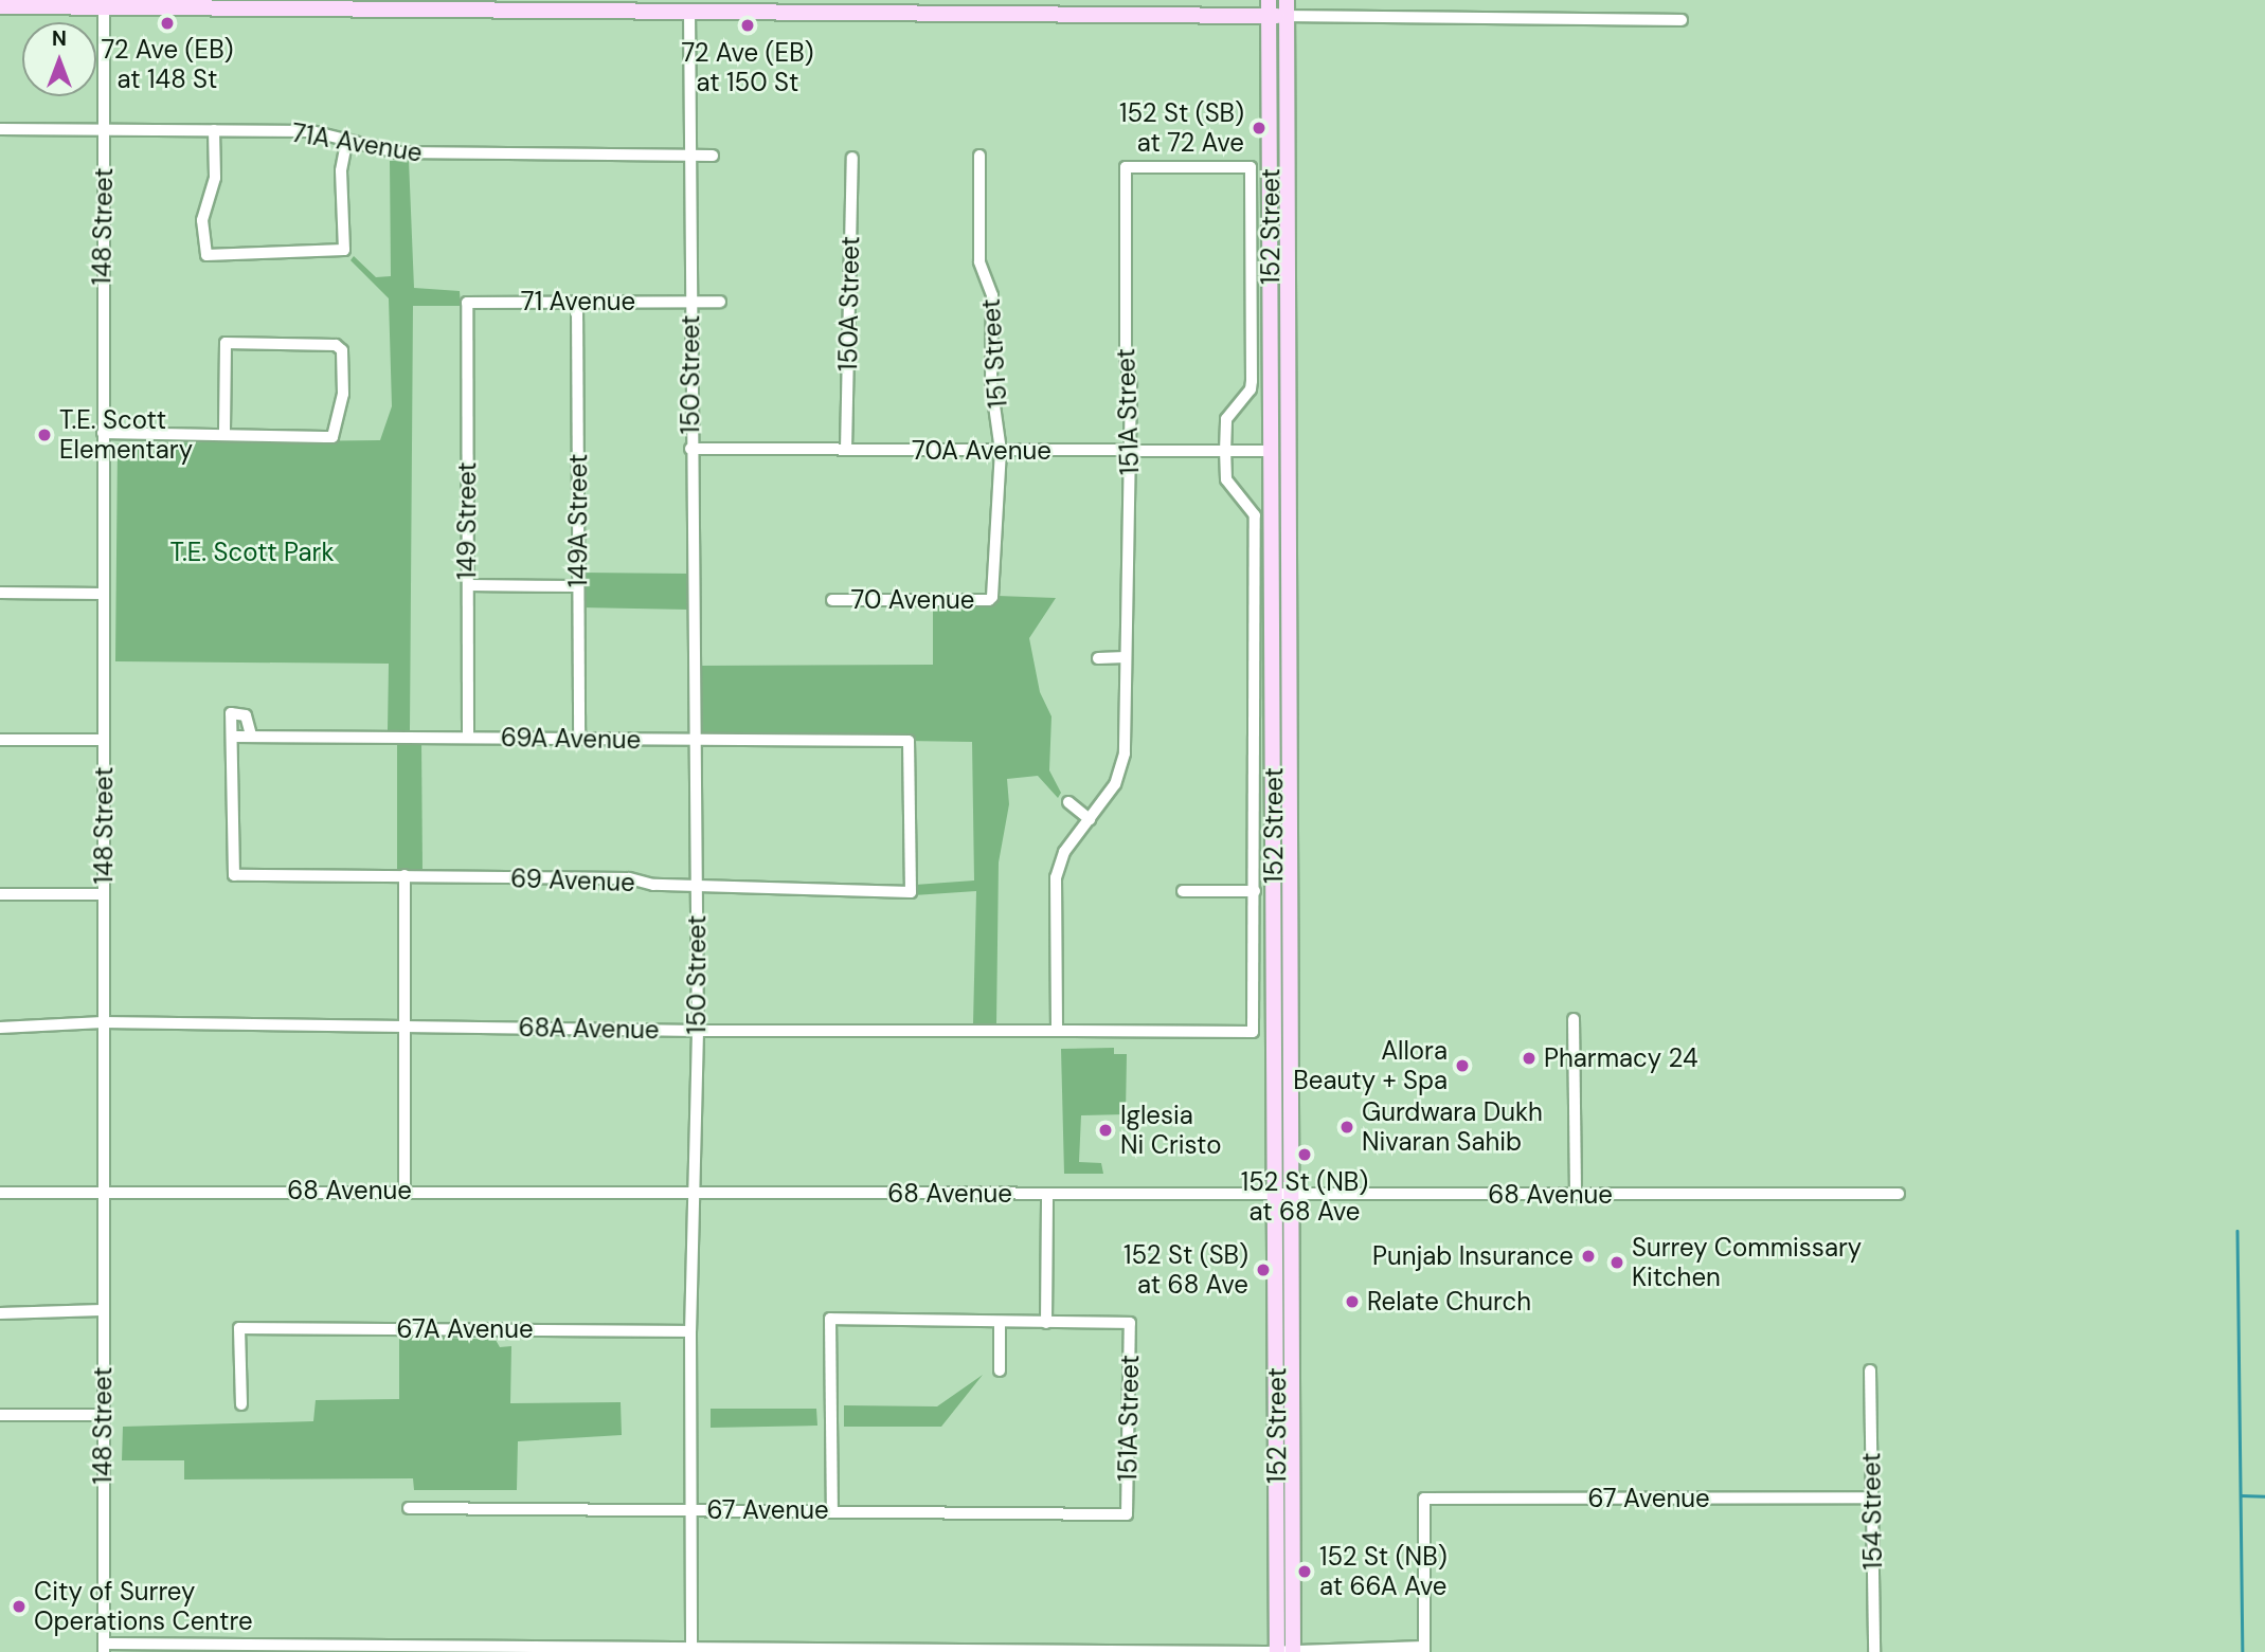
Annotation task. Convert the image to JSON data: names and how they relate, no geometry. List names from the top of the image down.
{
  "streets": {
    "main road": ["152 Street"],
    "street": [
      "71A Avenue",
      "148 Street",
      "71 Avenue",
      "150A Street",
      "151 Street",
      "150 Street",
      "151A Street",
      "70A Avenue",
      "149 Street",
      "149A Street",
      "70 Avenue",
      "69A Avenue",
      "69 Avenue",
      "68A Avenue",
      "68 Avenue",
      "67A Avenue",
      "67 Avenue",
      "154 Street"
    ]
  },
  "crossings": [
    ["71A Avenue", "148 Street"],
    ["71A Avenue", "150 Street"],
    ["148 Street", "68A Avenue"],
    ["148 Street", "68 Avenue"],
    ["152 Street", "70A Avenue"],
    ["152 Street", "68 Avenue"],
    ["71 Avenue", "150 Street"],
    ["71 Avenue", "149 Street"],
    ["71 Avenue", "149A Street"],
    ["150A Street", "70A Avenue"],
    ["151 Street", "70A Avenue"],
    ["151 Street", "70 Avenue"],
    ["150 Street", "70A Avenue"],
    ["150 Street", "69A Avenue"],
    ["150 Street", "69 Avenue"],
    ["150 Street", "68A Avenue"],
    ["150 Street", "68 Avenue"],
    ["150 Street", "67A Avenue"],
    ["150 Street", "67 Avenue"],
    ["151A Street", "70A Avenue"],
    ["151A Street", "68A Avenue"],
    ["151A Street", "67 Avenue"],
    ["149 Street", "69A Avenue"],
    ["149A Street", "69A Avenue"],
    ["69A Avenue", "69 Avenue"],
    ["67 Avenue", "154 Street"]
  ],
  "parks": ["T.E. Scott Park"],
  "places": [
    "72 Ave (EB) at 148 St",
    "72 Ave (EB) at 150 St",
    "152 St (SB) at 72 Ave",
    "T.E. Scott Elementary",
    "Pharmacy 24",
    "Allora Beauty + Spa",
    "Gurdwara Dukh Nivaran Sahib",
    "Iglesia Ni Cristo",
    "152 St (NB) at 68 Ave",
    "Punjab Insurance",
    "Surrey Commissary Kitchen",
    "152 St (SB) at 68 Ave",
    "Relate Church",
    "152 St (NB) at 66A Ave",
    "City of Surrey Operations Centre"
  ],
  "north": "top"
}
